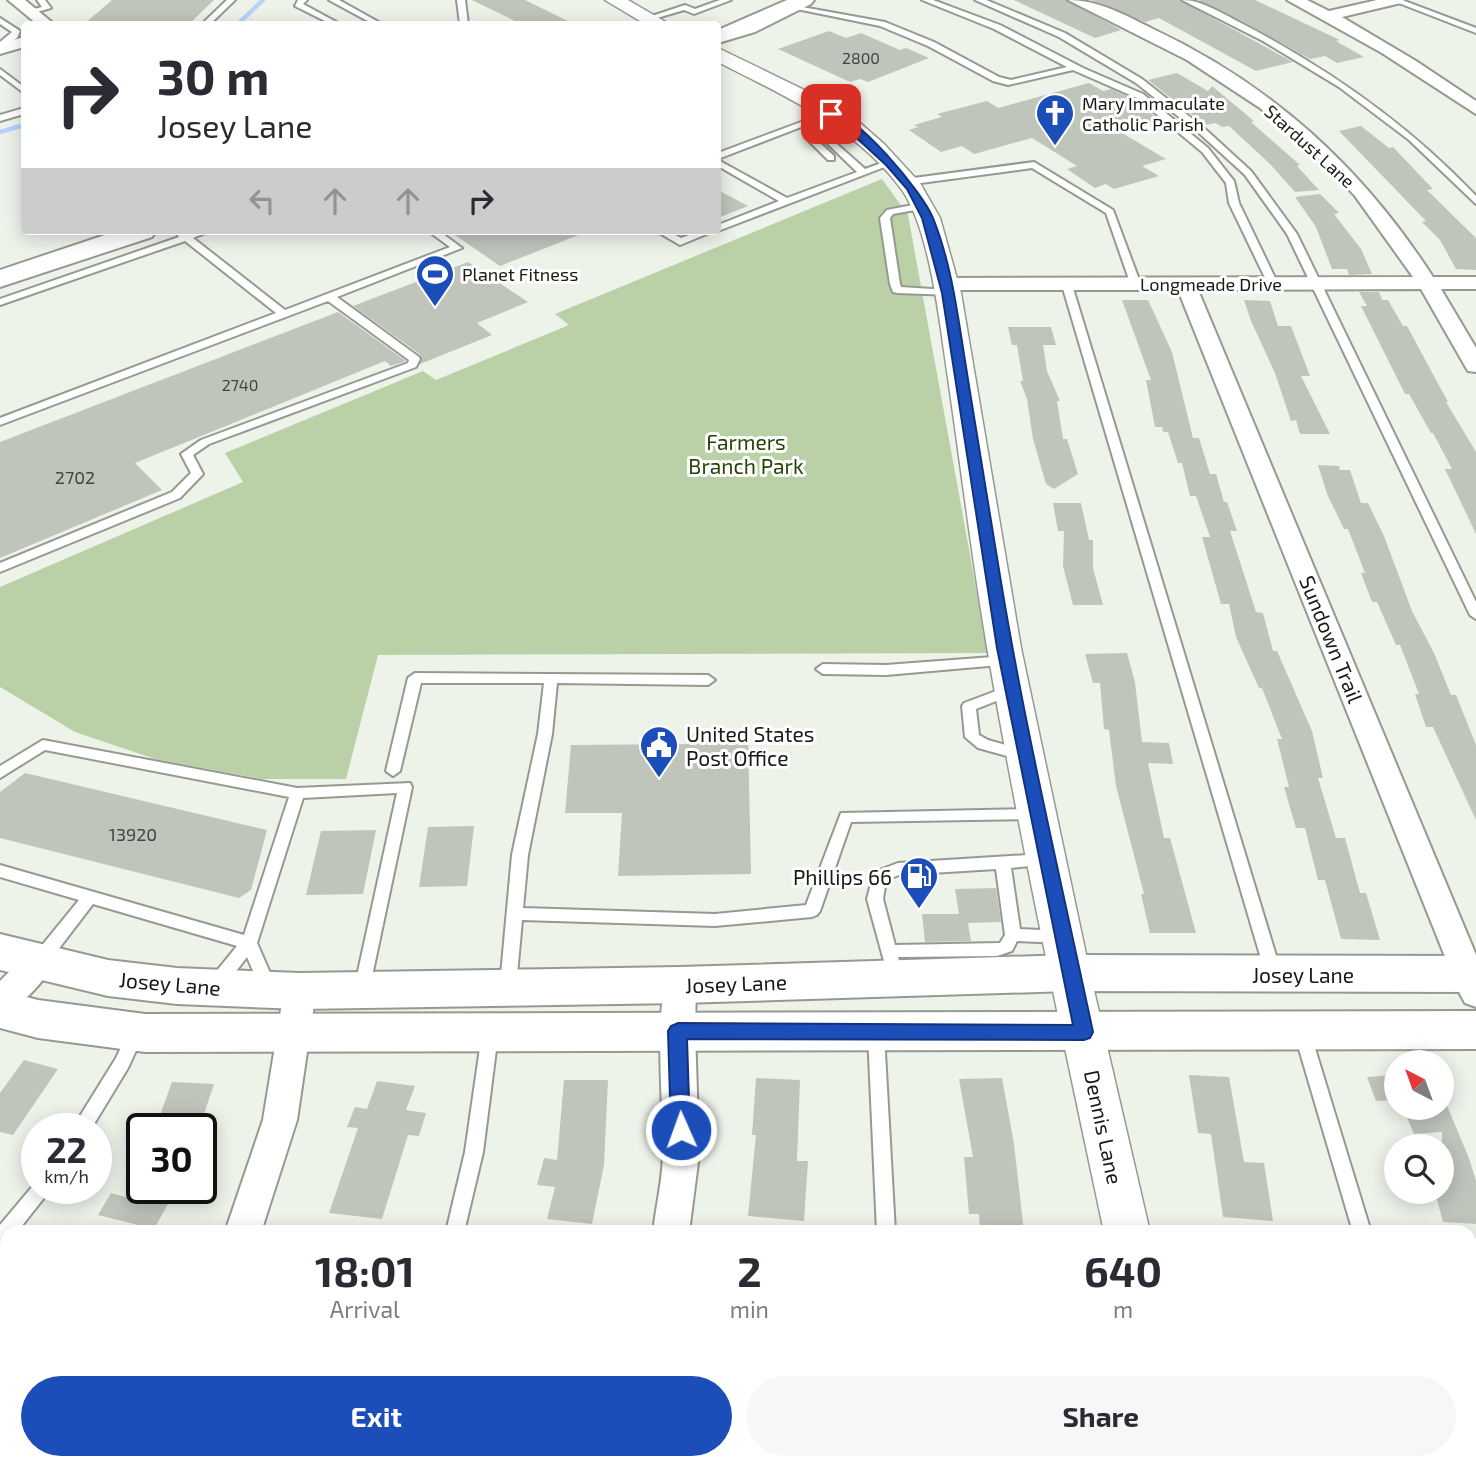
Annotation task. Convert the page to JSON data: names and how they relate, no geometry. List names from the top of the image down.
{
  "streets": {
    "main road": ["Josey Lane"],
    "street": [
      "Stardust Lane",
      "Longmeade Drive",
      "Sundown Trail",
      "Dennis Lane"
    ]
  },
  "crossings": [
    ["Stardust Lane", "Longmeade Drive"],
    ["Longmeade Drive", "Sundown Trail"],
    ["Longmeade Drive", "Dennis Lane"],
    ["Sundown Trail", "Josey Lane"],
    ["Josey Lane", "Dennis Lane"]
  ],
  "parks": ["Farmers Branch Park"],
  "places": {
    "church": ["Mary Immaculate Catholic Parish"],
    "sports": ["Planet Fitness"],
    "public building": ["United States Post Office"],
    "fuel station": ["Phillips 66"]
  },
  "house_numbers": [
    "2800",
    "2740",
    "2702",
    "13920"
  ],
  "north": "top left",
  "page": {
    "turn": ["30 m", "Josey Lane"],
    "speed": "22 km/h",
    "limit": "30",
    "eta": [
      "18:01",
      "Arrival",
      "2",
      "min",
      "640",
      "m"
    ],
    "buttons": ["Exit", "Share"]
  }
}
